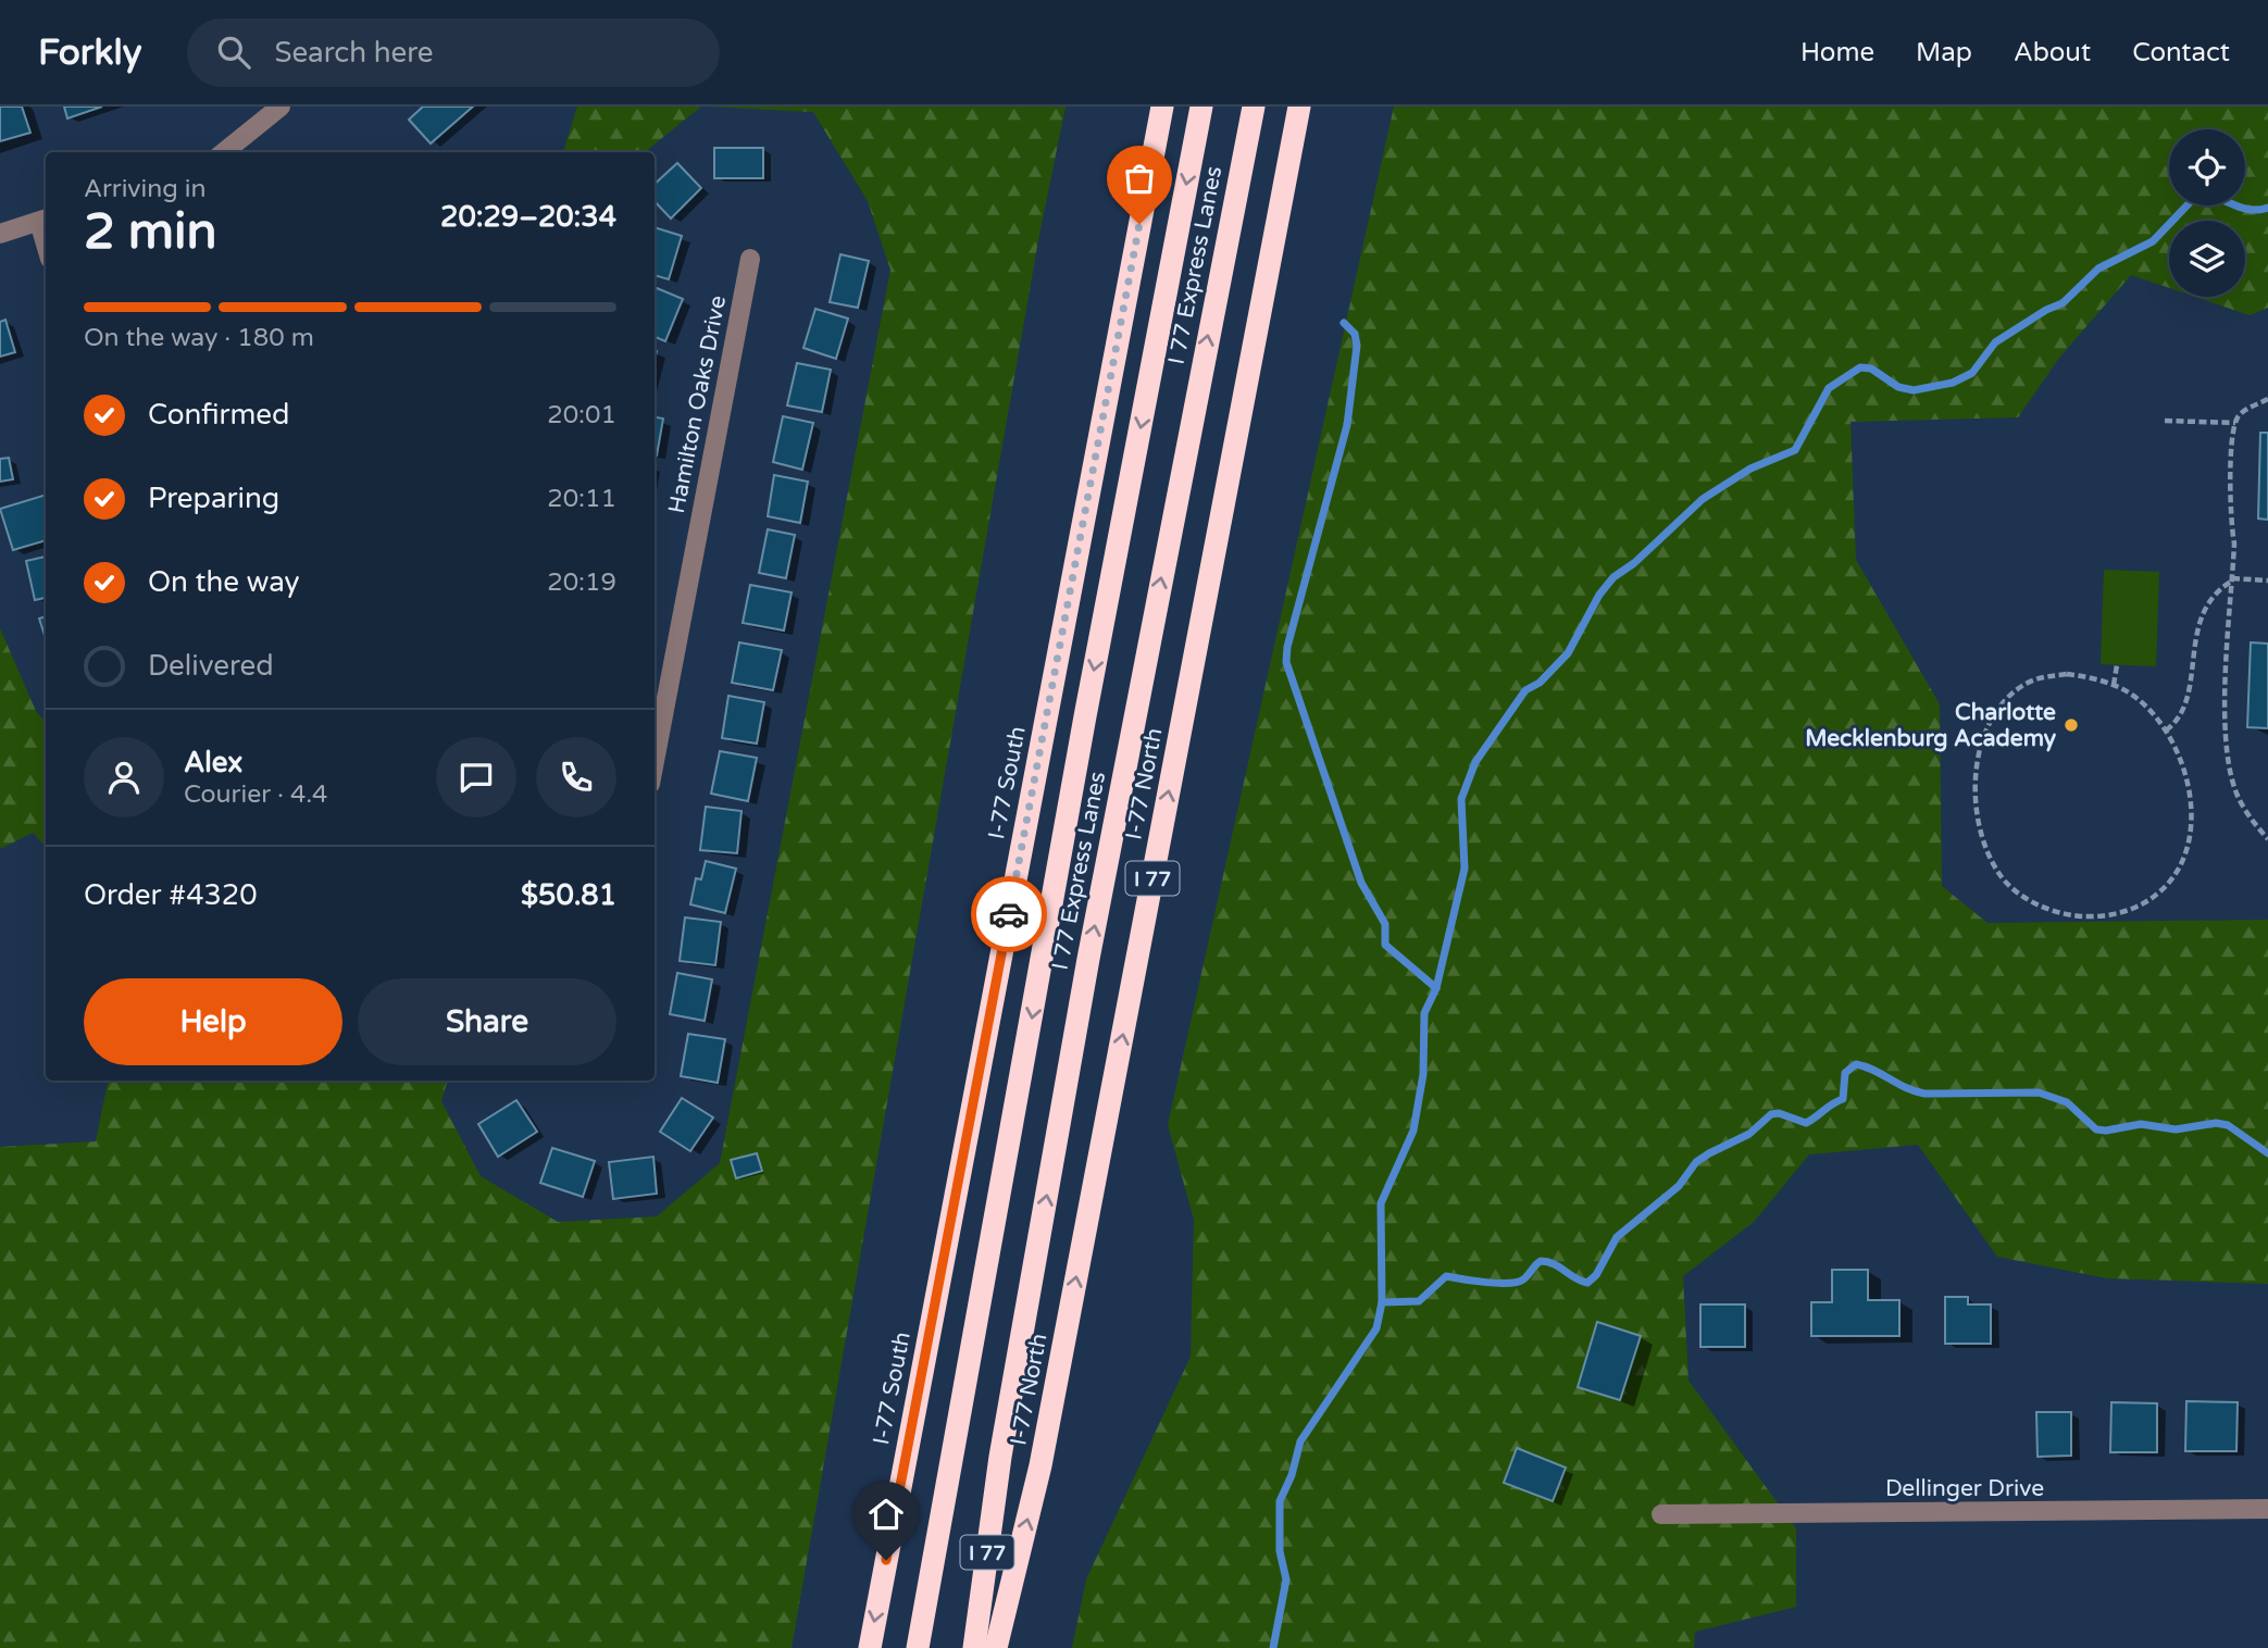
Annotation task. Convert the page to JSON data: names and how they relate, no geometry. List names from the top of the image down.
{
  "streets": {
    "highway": [
      "I 77 Express Lanes",
      "I-77 South",
      "I-77 North",
      "I 77"
    ],
    "street": ["Hamilton Oaks Drive", "Dellinger Drive"]
  },
  "one_way": ["I-77 South", "I-77 North"],
  "places": ["Charlotte Mecklenburg Academy"],
  "page": {
    "header": "Forkly",
    "search": "Search here",
    "nav": [
      "Home",
      "Map",
      "About",
      "Contact"
    ],
    "heading": ["2 min", "Arriving in", "20:29–20:34"],
    "panel": [
      "Alex",
      "Courier · 4.4",
      "Order #4320",
      "$50.81"
    ],
    "bar": "On the way · 180 m",
    "list": [
      ["Confirmed", "20:01"],
      ["Preparing", "20:11"],
      ["On the way", "20:19"],
      "Delivered"
    ],
    "buttons": ["Help", "Share"]
  }
}
